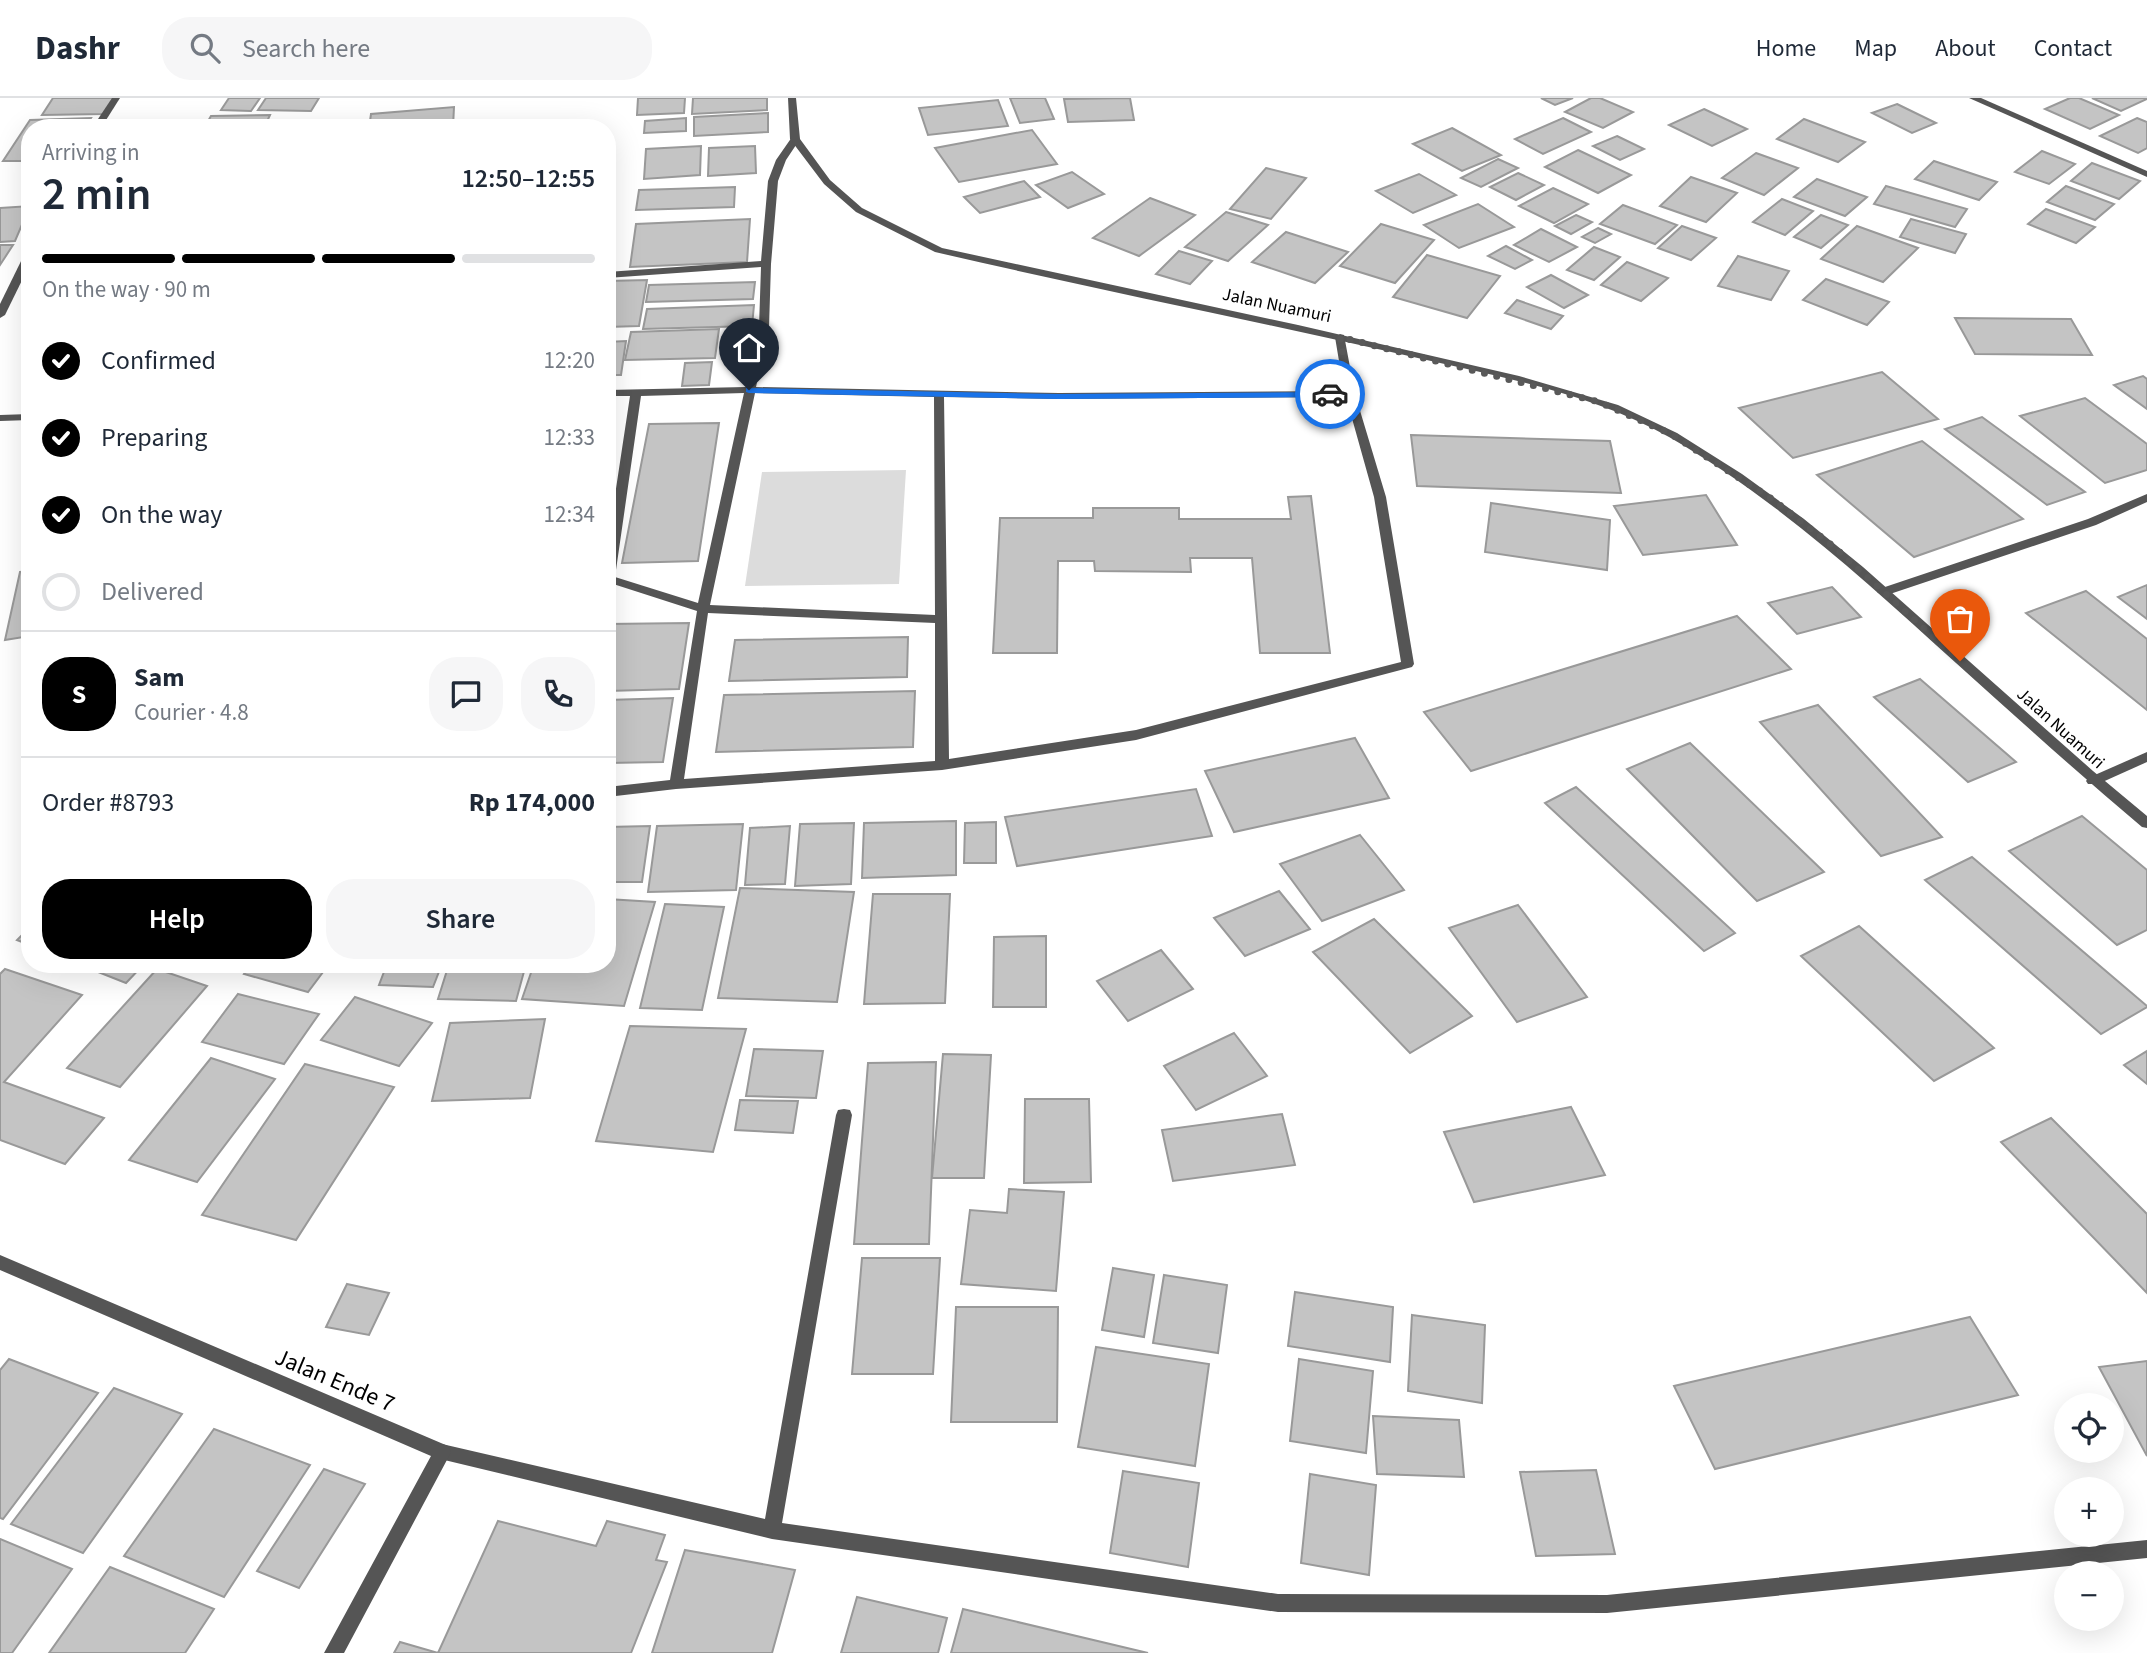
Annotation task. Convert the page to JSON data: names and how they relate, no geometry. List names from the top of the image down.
{
  "streets": {
    "street": ["Jalan Nuamuri", "Jalan Ende 7"]
  },
  "page": {
    "header": "Dashr",
    "search": "Search here",
    "nav": [
      "Home",
      "Map",
      "About",
      "Contact"
    ],
    "heading": ["2 min", "Arriving in", "12:50–12:55"],
    "panel": [
      "Sam",
      "Courier · 4.8",
      "Order #8793",
      "Rp 174,000"
    ],
    "bar": "On the way · 90 m",
    "list": [
      ["Confirmed", "12:20"],
      ["Preparing", "12:33"],
      ["On the way", "12:34"],
      "Delivered"
    ],
    "round": "S",
    "buttons": ["Help", "Share"],
    "map_buttons": ["+", "−"]
  }
}
